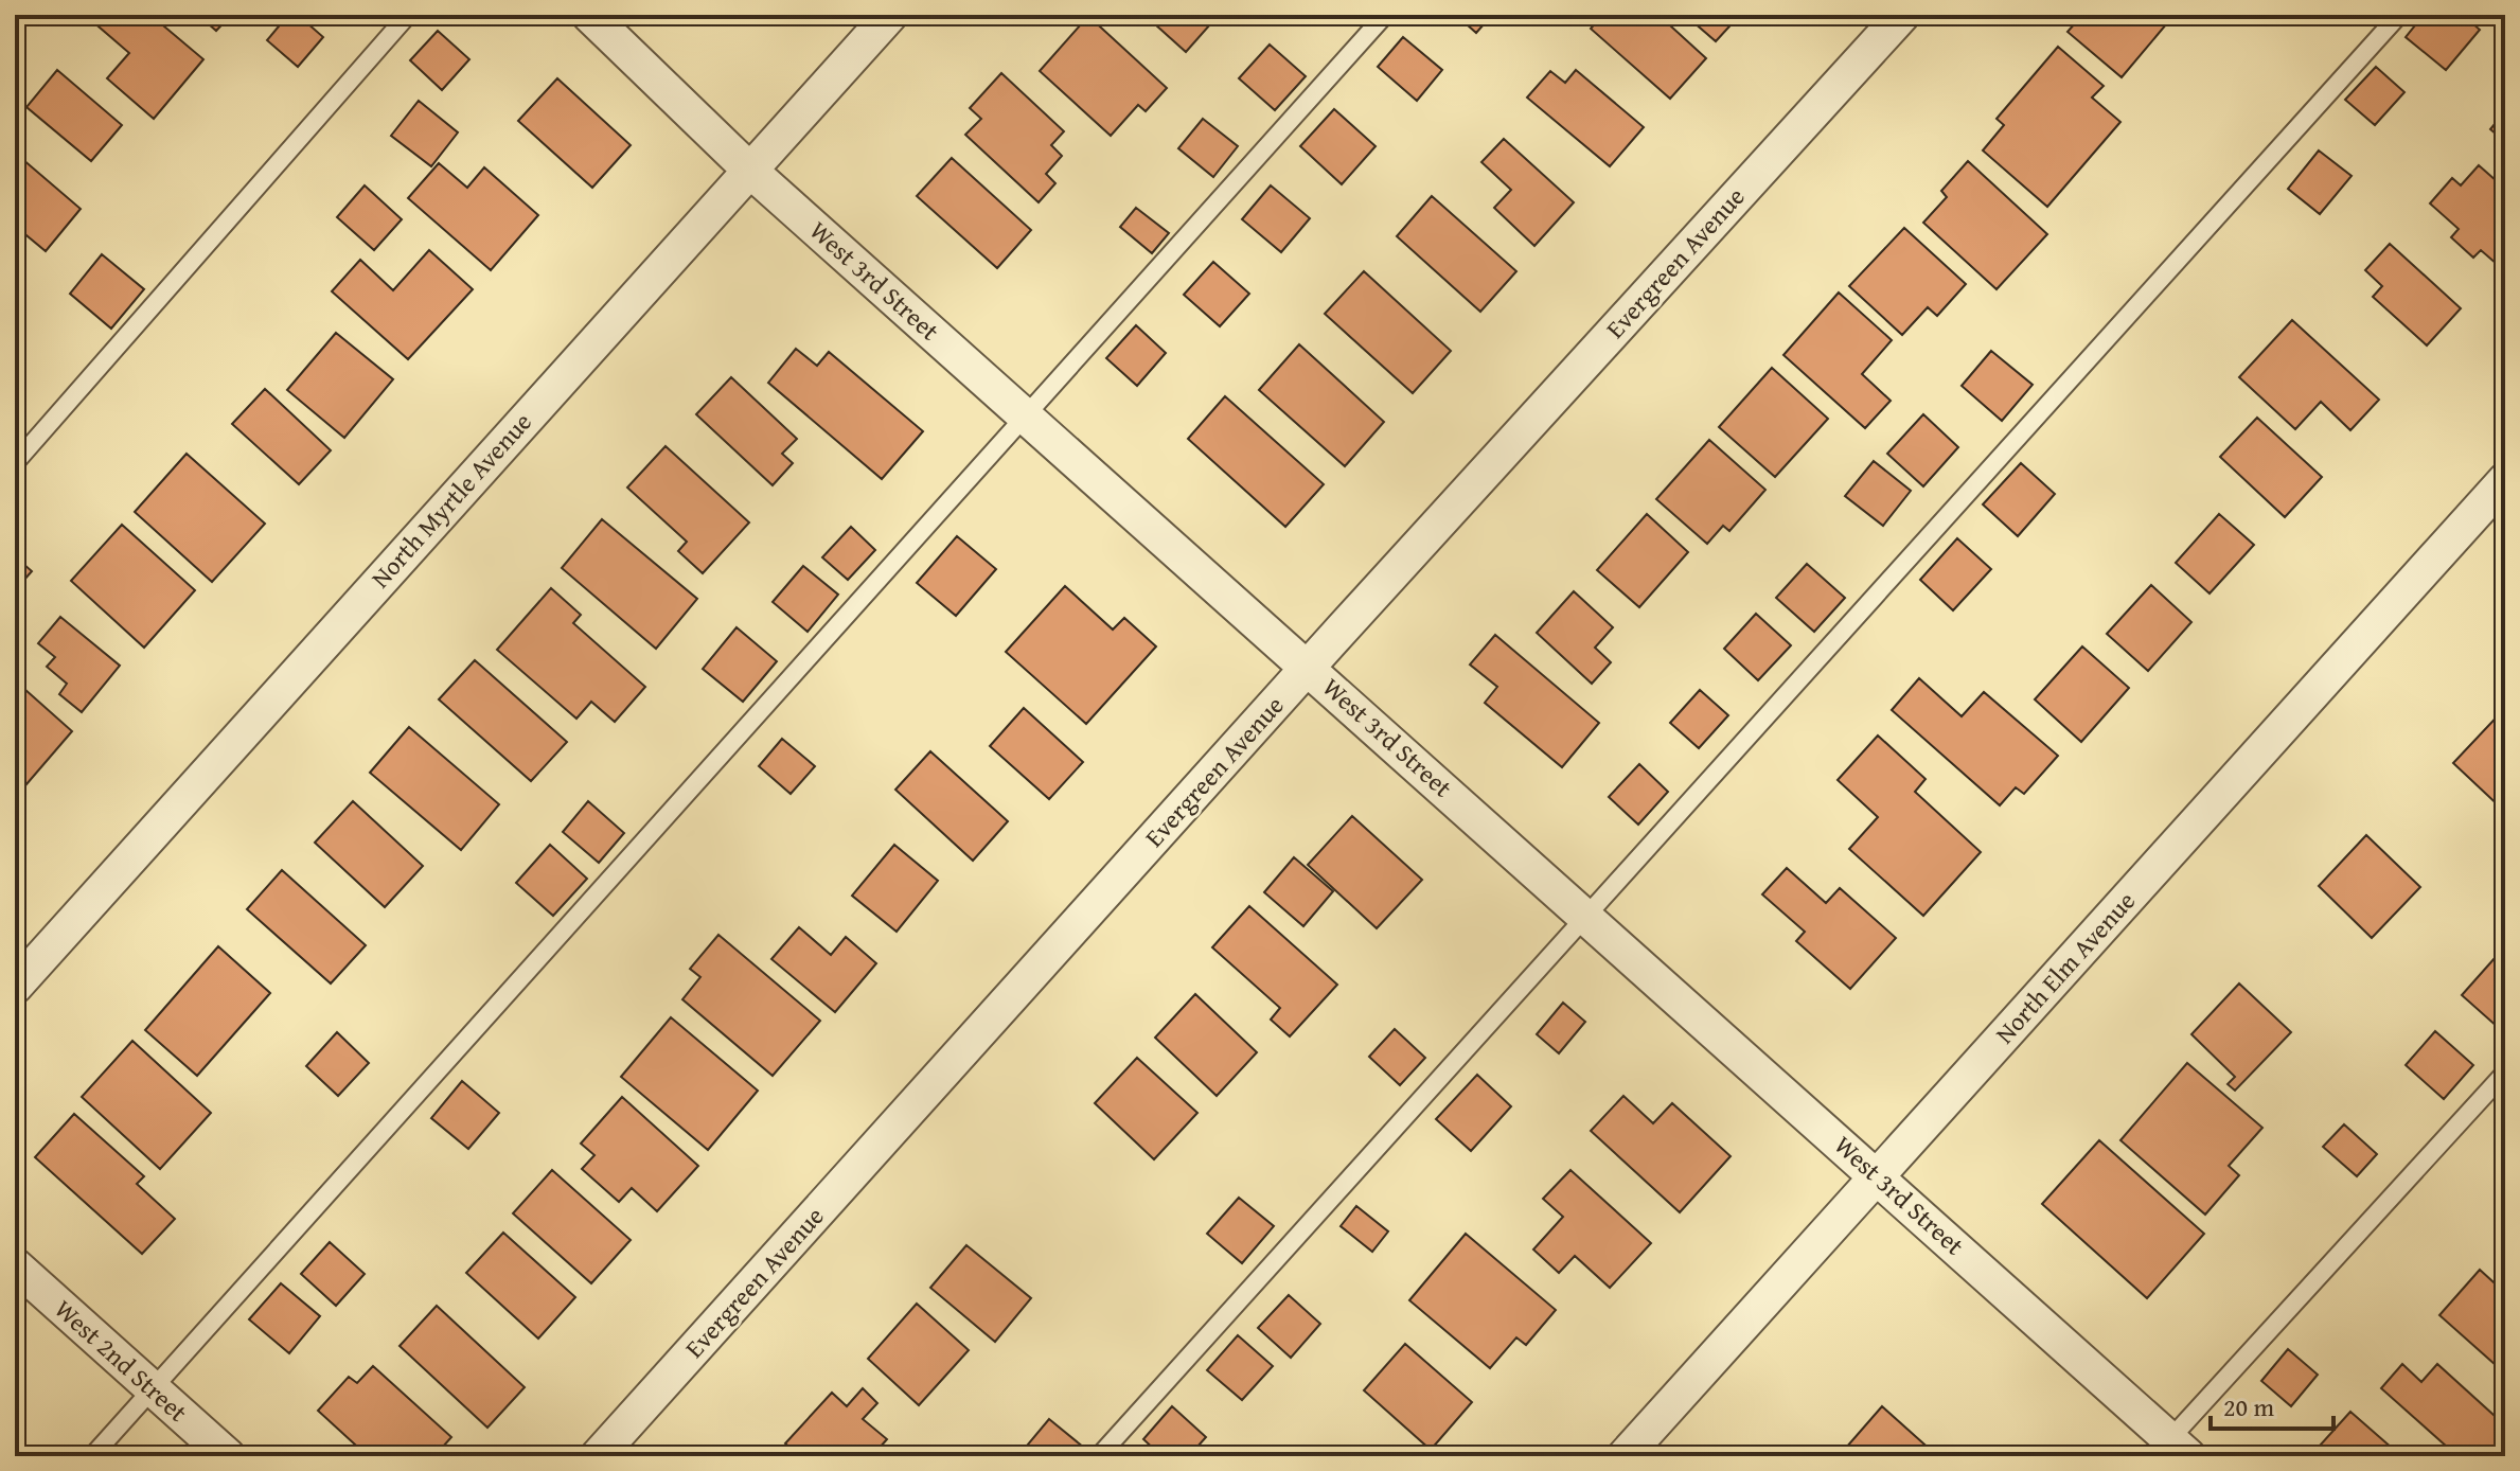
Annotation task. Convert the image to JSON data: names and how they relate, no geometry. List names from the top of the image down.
{
  "streets": {
    "street": [
      "Evergreen Avenue",
      "West 3rd Street",
      "North Myrtle Avenue",
      "North Elm Avenue",
      "West 2nd Street"
    ]
  },
  "crossings": [
    ["Evergreen Avenue", "West 3rd Street"],
    ["West 3rd Street", "North Myrtle Avenue"],
    ["West 3rd Street", "North Elm Avenue"]
  ],
  "scale_bar": "20 m"
}
